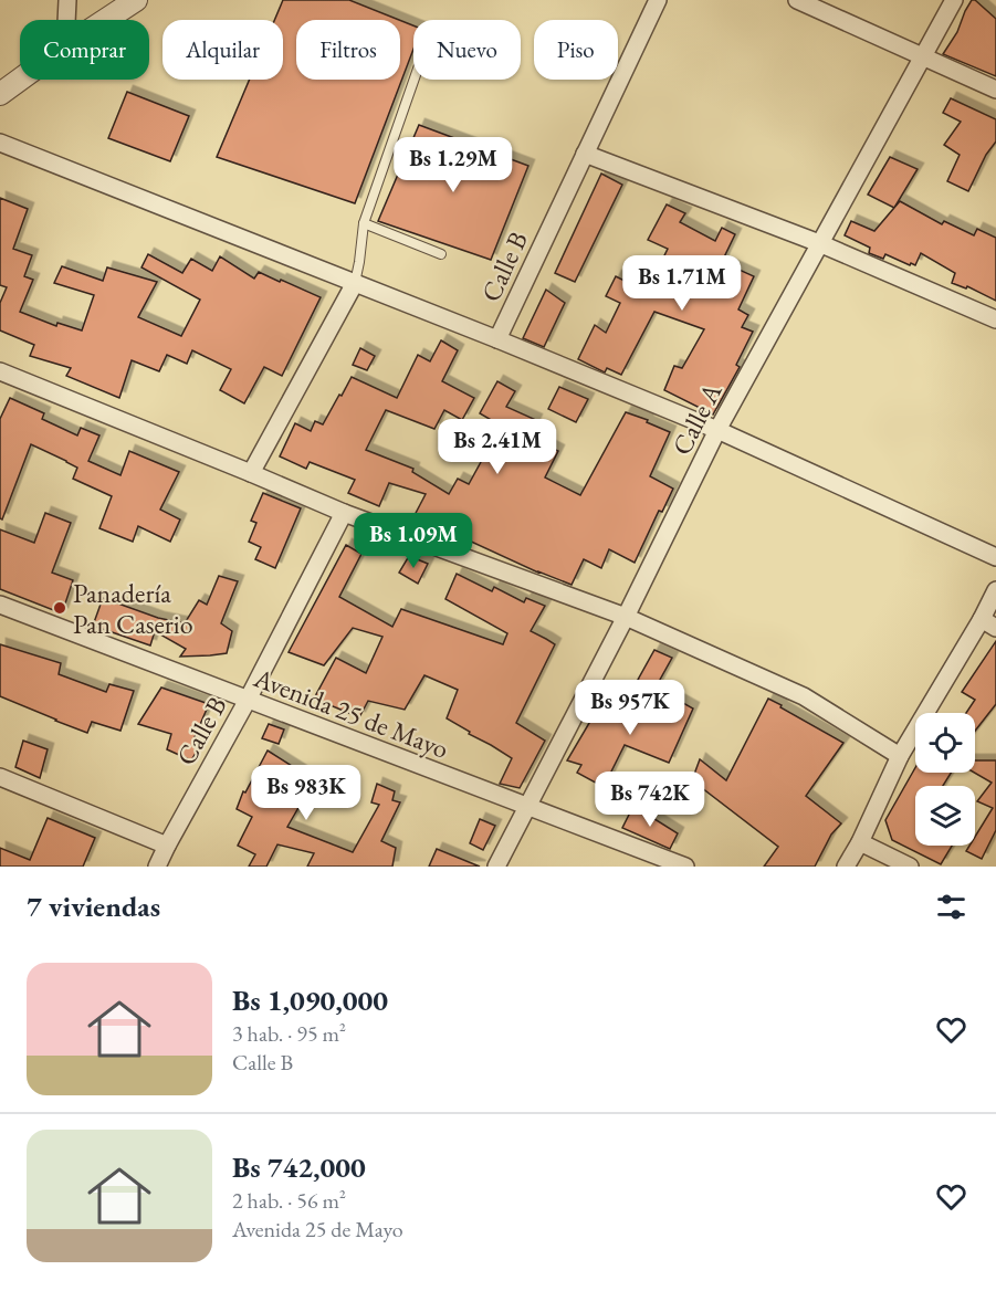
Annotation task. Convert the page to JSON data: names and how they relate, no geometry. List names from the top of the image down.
{
  "streets": {
    "street": ["Calle B", "Calle A", "Avenida 25 de Mayo"]
  },
  "crossings": [
    ["Calle B", "Avenida 25 de Mayo"],
    ["Calle A", "Avenida 25 de Mayo"]
  ],
  "places": ["Panadería Pan Caserio"],
  "page": {
    "chip": [
      "Comprar",
      "Alquilar",
      "Filtros",
      "Nuevo",
      "Piso"
    ],
    "price": [
      "Bs 1.29M",
      "Bs 1.71M",
      "Bs 2.41M",
      "Bs 1.09M",
      "Bs 957K",
      "Bs 983K",
      "Bs 742K"
    ],
    "heading": "7 viviendas",
    "list": [
      {
        "name": "Bs 1,090,000",
        "note": "3 hab. · 95 m² · Calle B"
      },
      {
        "name": "Bs 742,000",
        "note": "2 hab. · 56 m² · Avenida 25 de Mayo"
      }
    ]
  }
}
